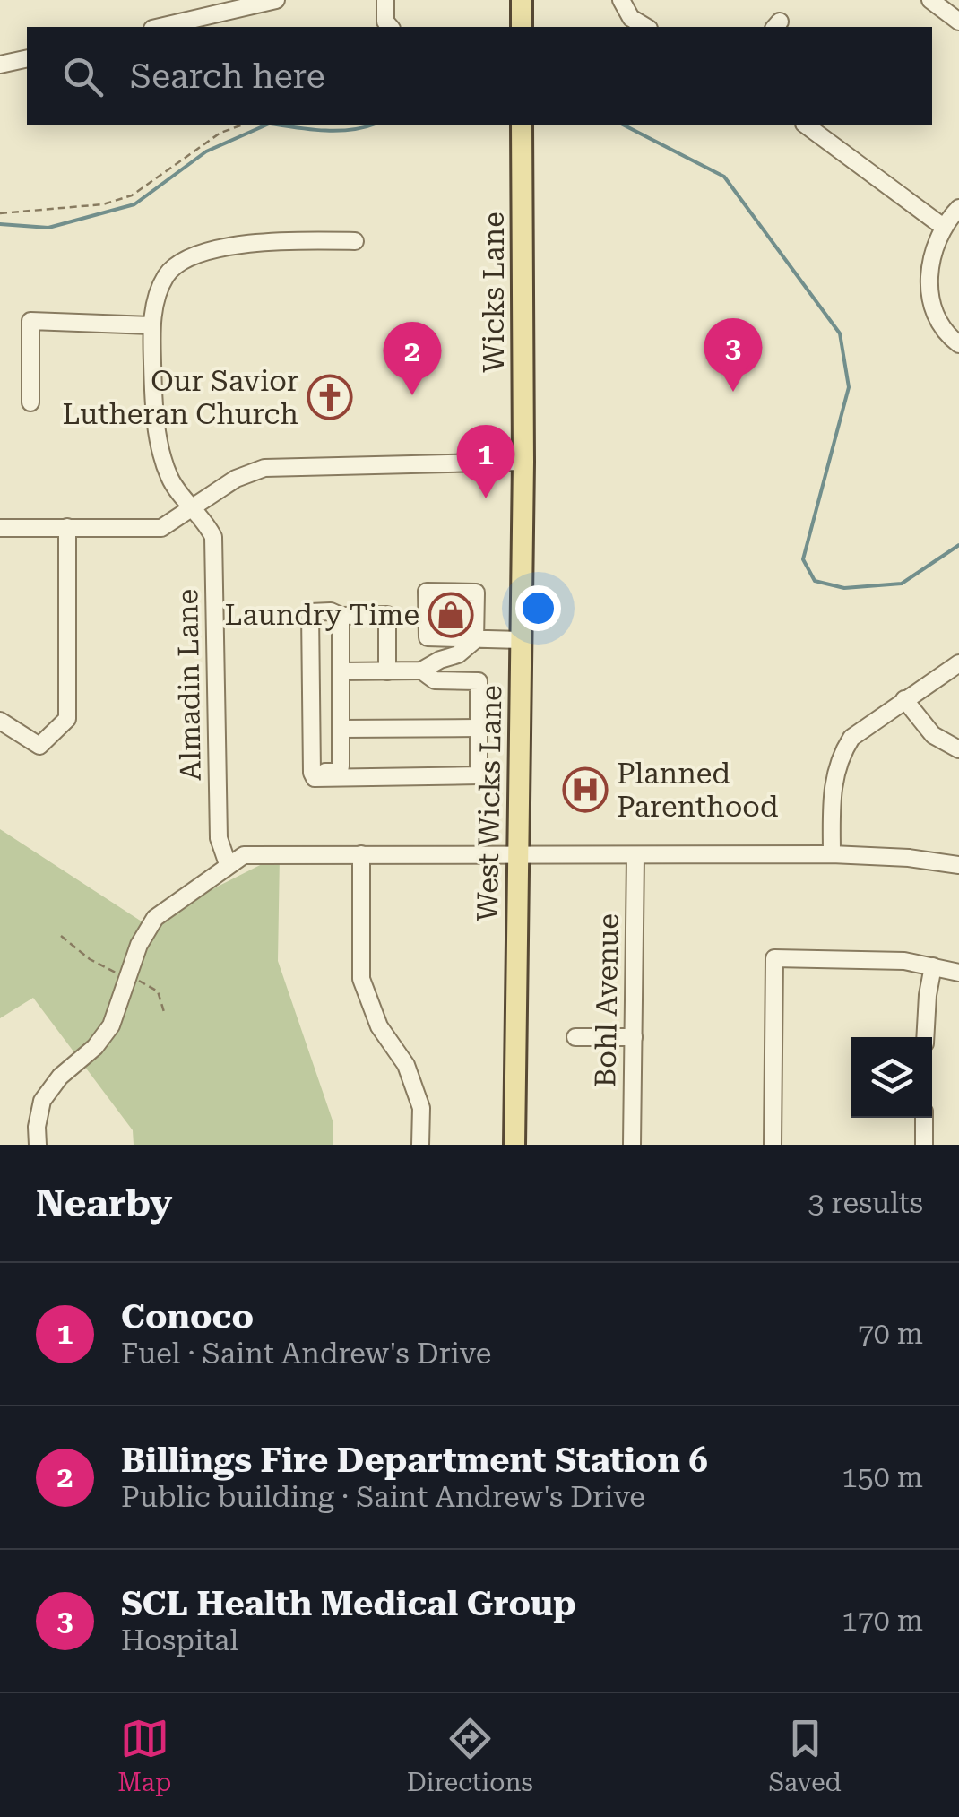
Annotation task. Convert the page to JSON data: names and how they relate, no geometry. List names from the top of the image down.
{
  "streets": {
    "main road": ["Wicks Lane", "West Wicks Lane"],
    "street": ["Almadin Lane", "Bohl Avenue"]
  },
  "crossings": [
    ["Wicks Lane", "West Wicks Lane"]
  ],
  "places": {
    "church": ["Our Savior Lutheran Church"],
    "shop": ["Laundry Time"],
    "hospital": ["Planned Parenthood"]
  },
  "page": {
    "search": "Search here",
    "pins": ["3", "2", "1"],
    "heading": ["Nearby", "3 results"],
    "list": [
      {
        "mark": "1",
        "name": "Conoco",
        "note": "Fuel · Saint Andrew's Drive",
        "value": "70 m"
      },
      {
        "mark": "2",
        "name": "Billings Fire Department Station 6",
        "note": "Public building · Saint Andrew's Drive",
        "value": "150 m"
      },
      {
        "mark": "3",
        "name": "SCL Health Medical Group",
        "note": "Hospital",
        "value": "170 m"
      }
    ],
    "nav": ["Map", "Directions", "Saved"]
  }
}
